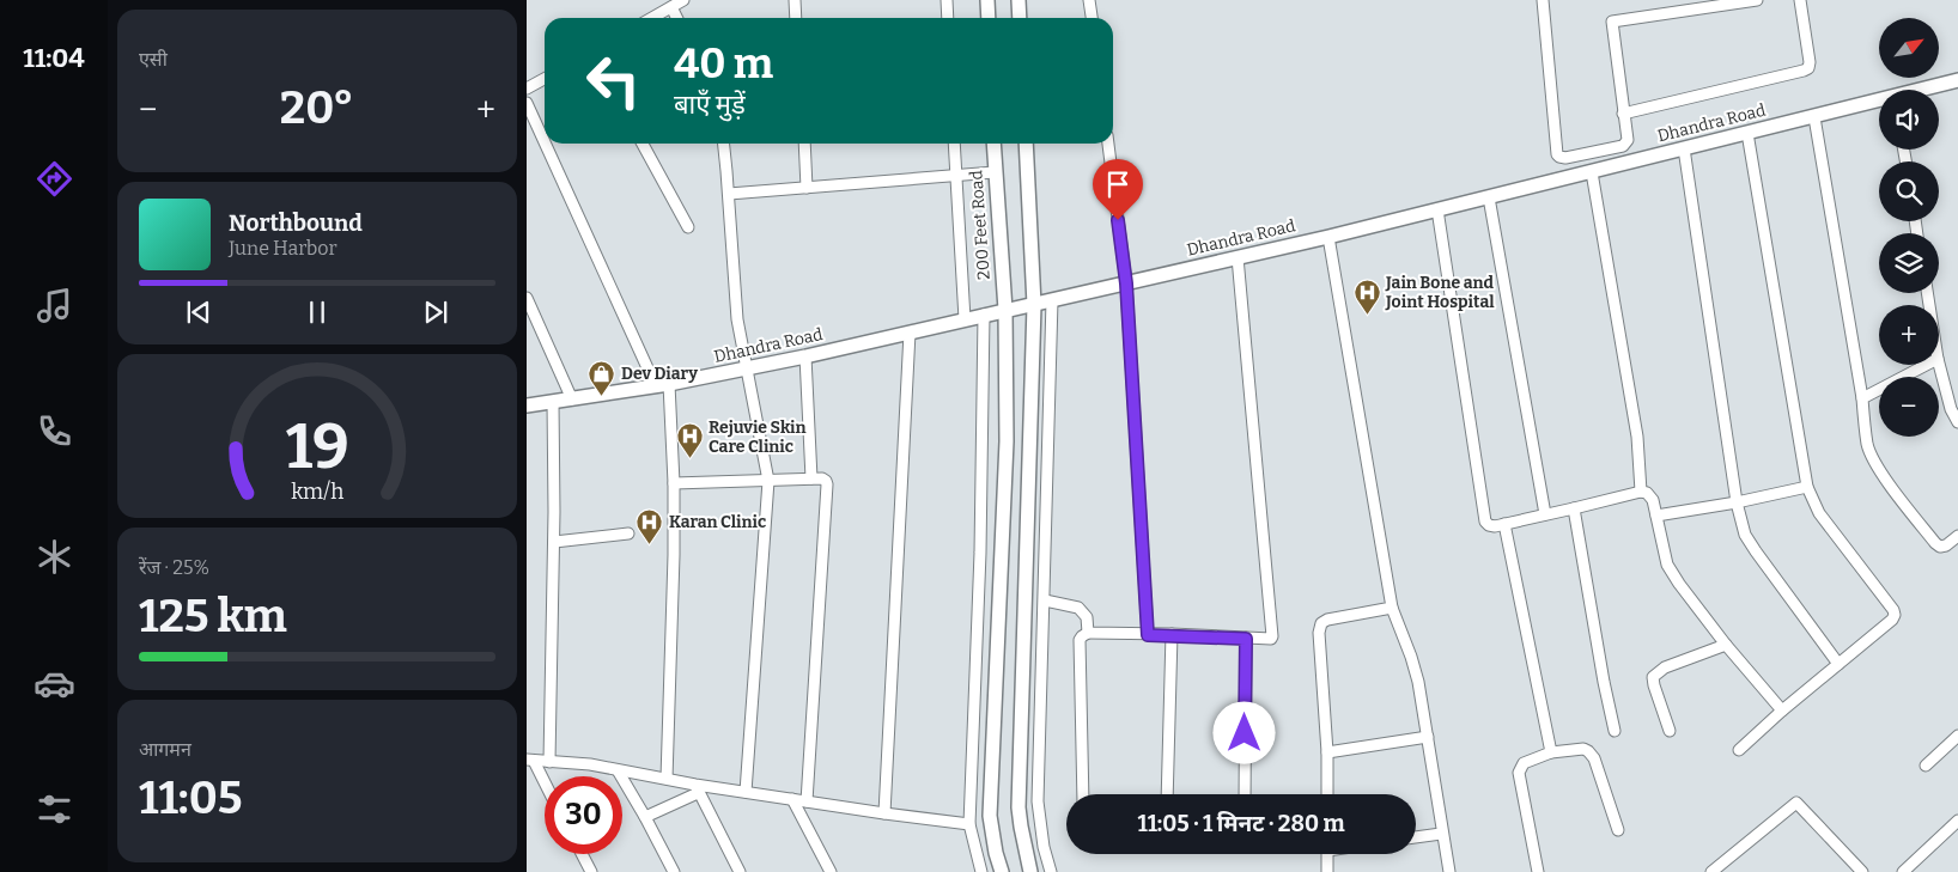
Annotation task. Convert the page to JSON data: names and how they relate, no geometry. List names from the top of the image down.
{
  "streets": {
    "street": ["Dhandra Road", "200 Feet Road"]
  },
  "crossings": [
    ["Dhandra Road", "200 Feet Road"]
  ],
  "places": {
    "hospital": ["Jain Bone and Joint Hospital", "Rejuvie Skin Care Clinic", "Karan Clinic"],
    "shop": ["Dev Diary"]
  },
  "north": "top right",
  "page": {
    "tabs": "11:04",
    "tile": [
      "एसी",
      ["रेंज · 25%", "125 km"],
      ["आगमन", "11:05"]
    ],
    "map_buttons": ["+", "−"],
    "turn": ["40 m", "बाएँ मुड़ें"],
    "heat": ["−", "20°", "+"],
    "song": ["Northbound", "June Harbor"],
    "limit": "30",
    "trip": "11:05 · 1 मिनट · 280 m",
    "gauge": ["19", "km/h"]
  }
}
